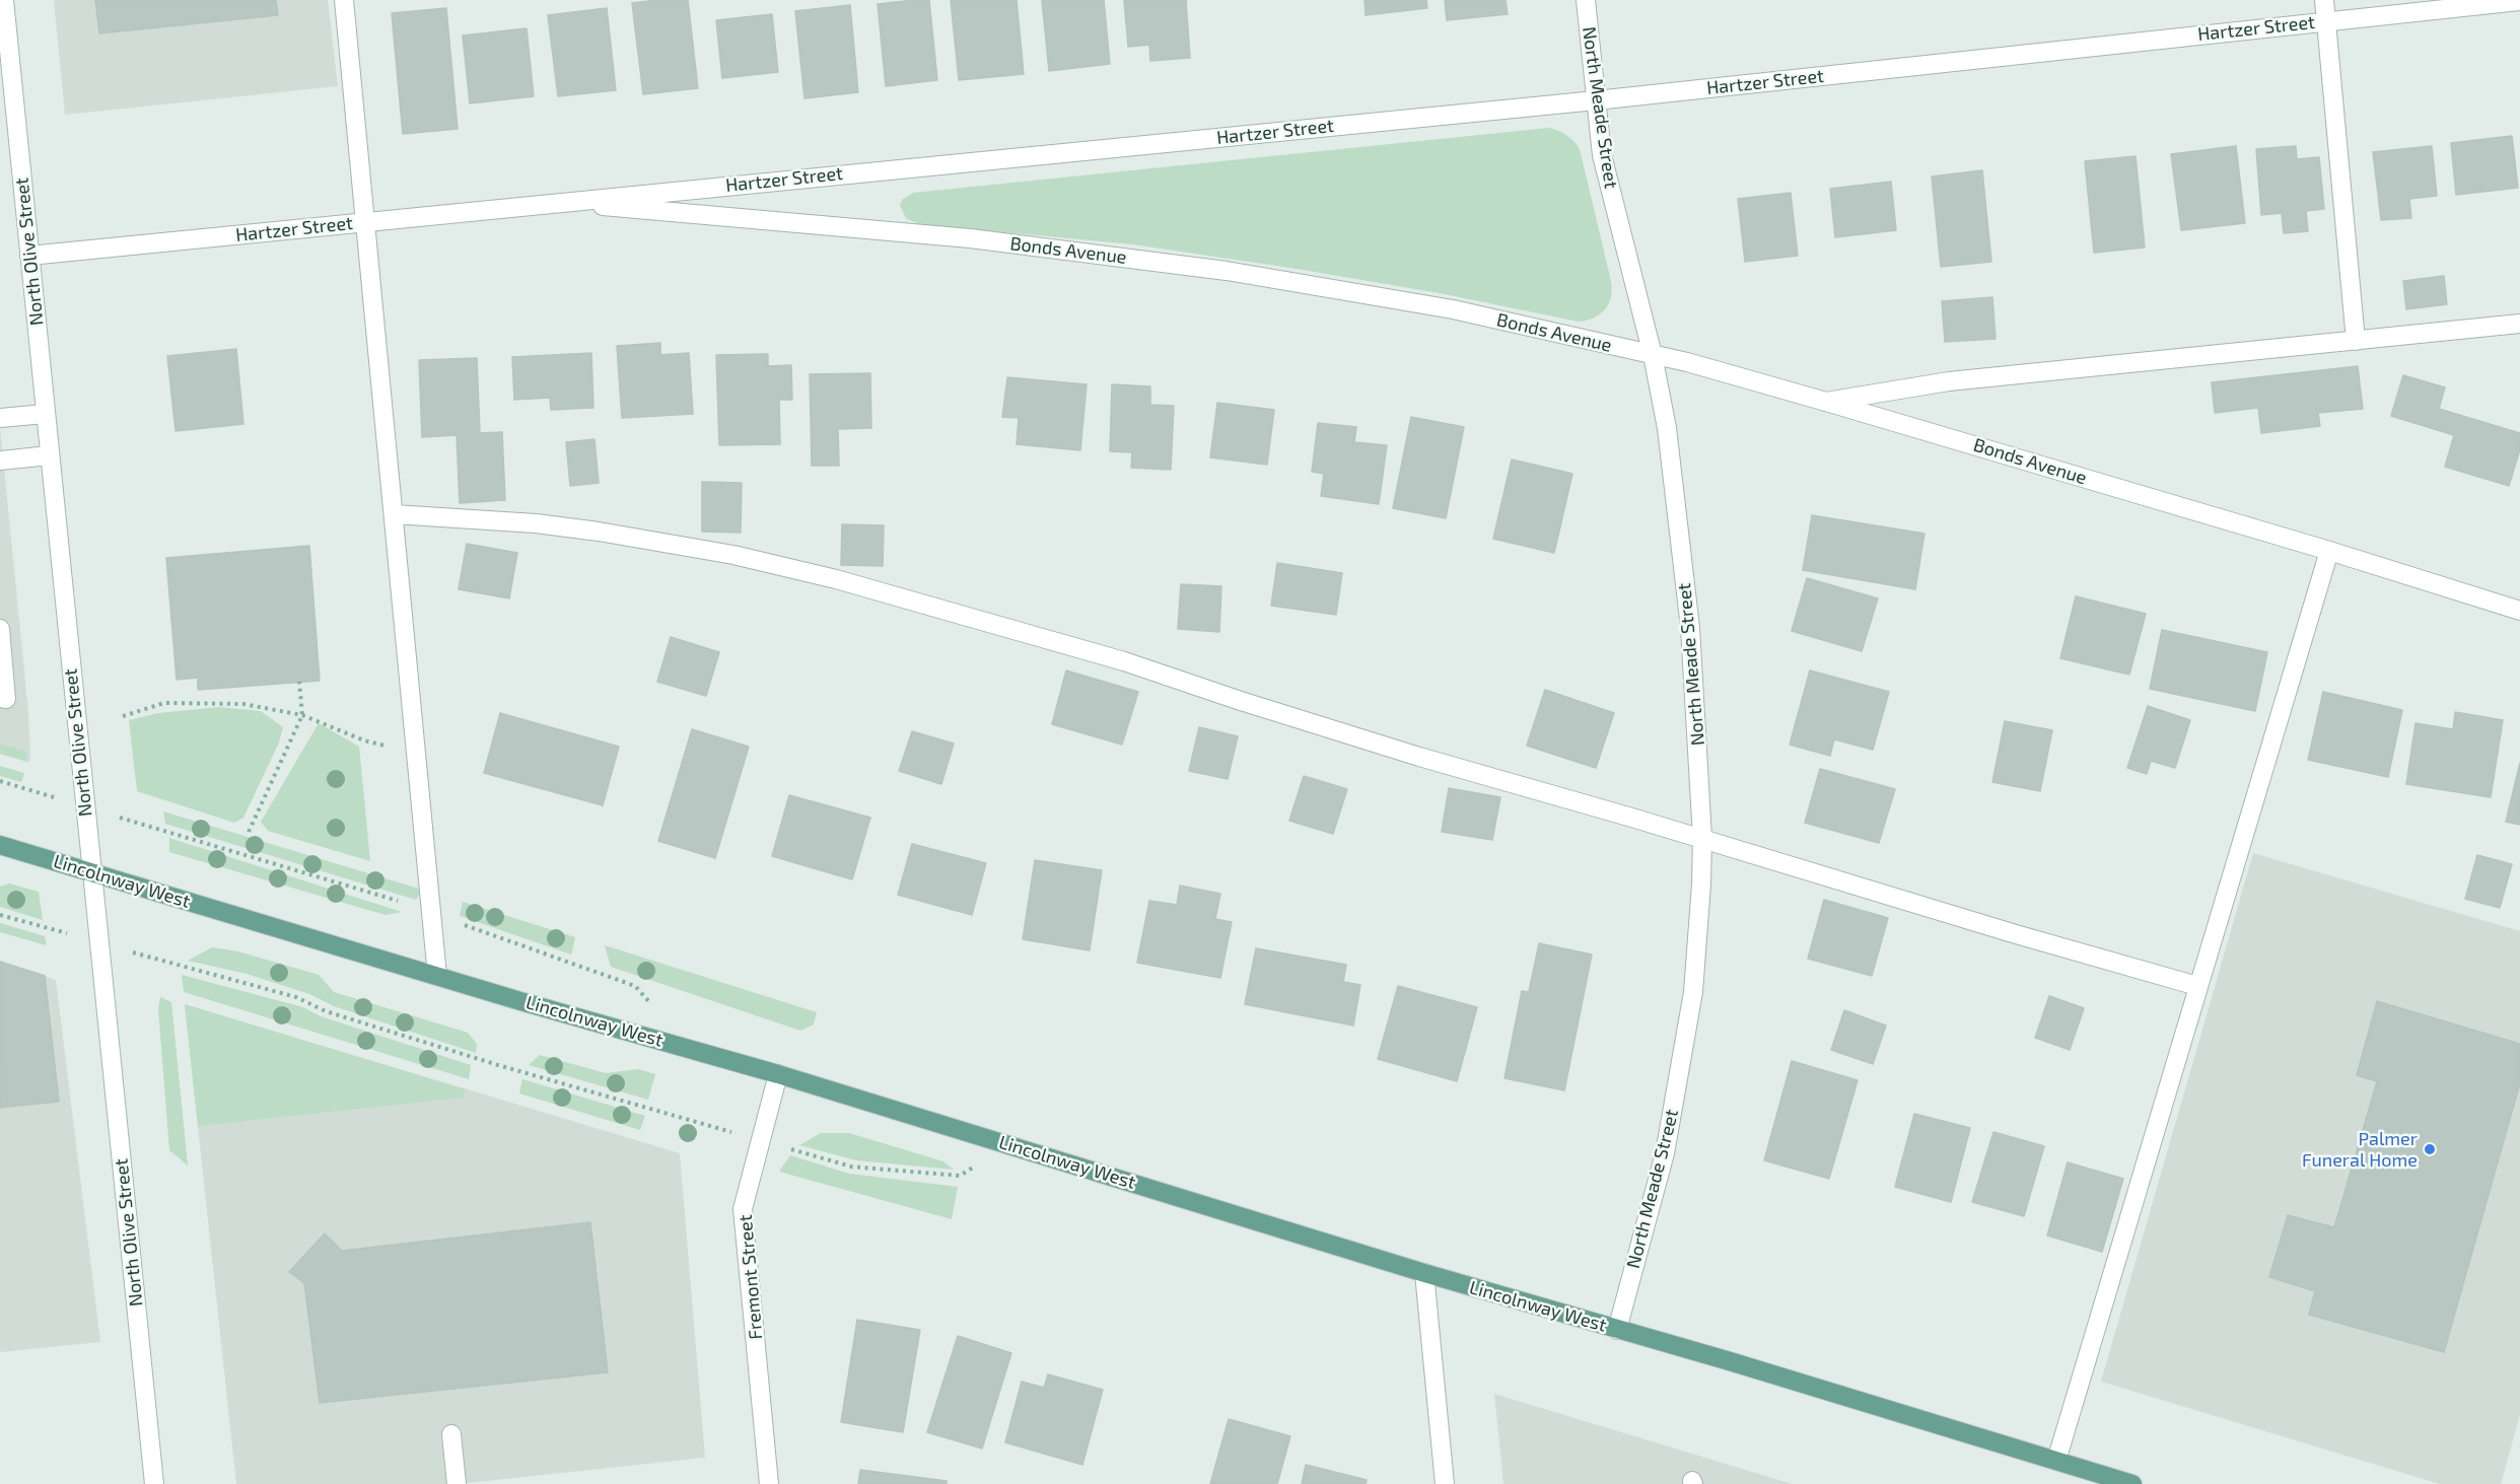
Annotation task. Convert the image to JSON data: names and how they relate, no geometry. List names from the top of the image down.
{
  "streets": {
    "main road": ["Lincolnway West"],
    "street": [
      "Hartzer Street",
      "North Meade Street",
      "Bonds Avenue",
      "North Olive Street",
      "Fremont Street"
    ]
  },
  "crossings": [
    ["Hartzer Street", "North Meade Street"],
    ["Hartzer Street", "Bonds Avenue"],
    ["Hartzer Street", "North Olive Street"],
    ["North Meade Street", "Bonds Avenue"],
    ["North Meade Street", "Lincolnway West"],
    ["North Olive Street", "Lincolnway West"],
    ["Lincolnway West", "Fremont Street"]
  ],
  "places": ["Palmer Funeral Home"]
}
